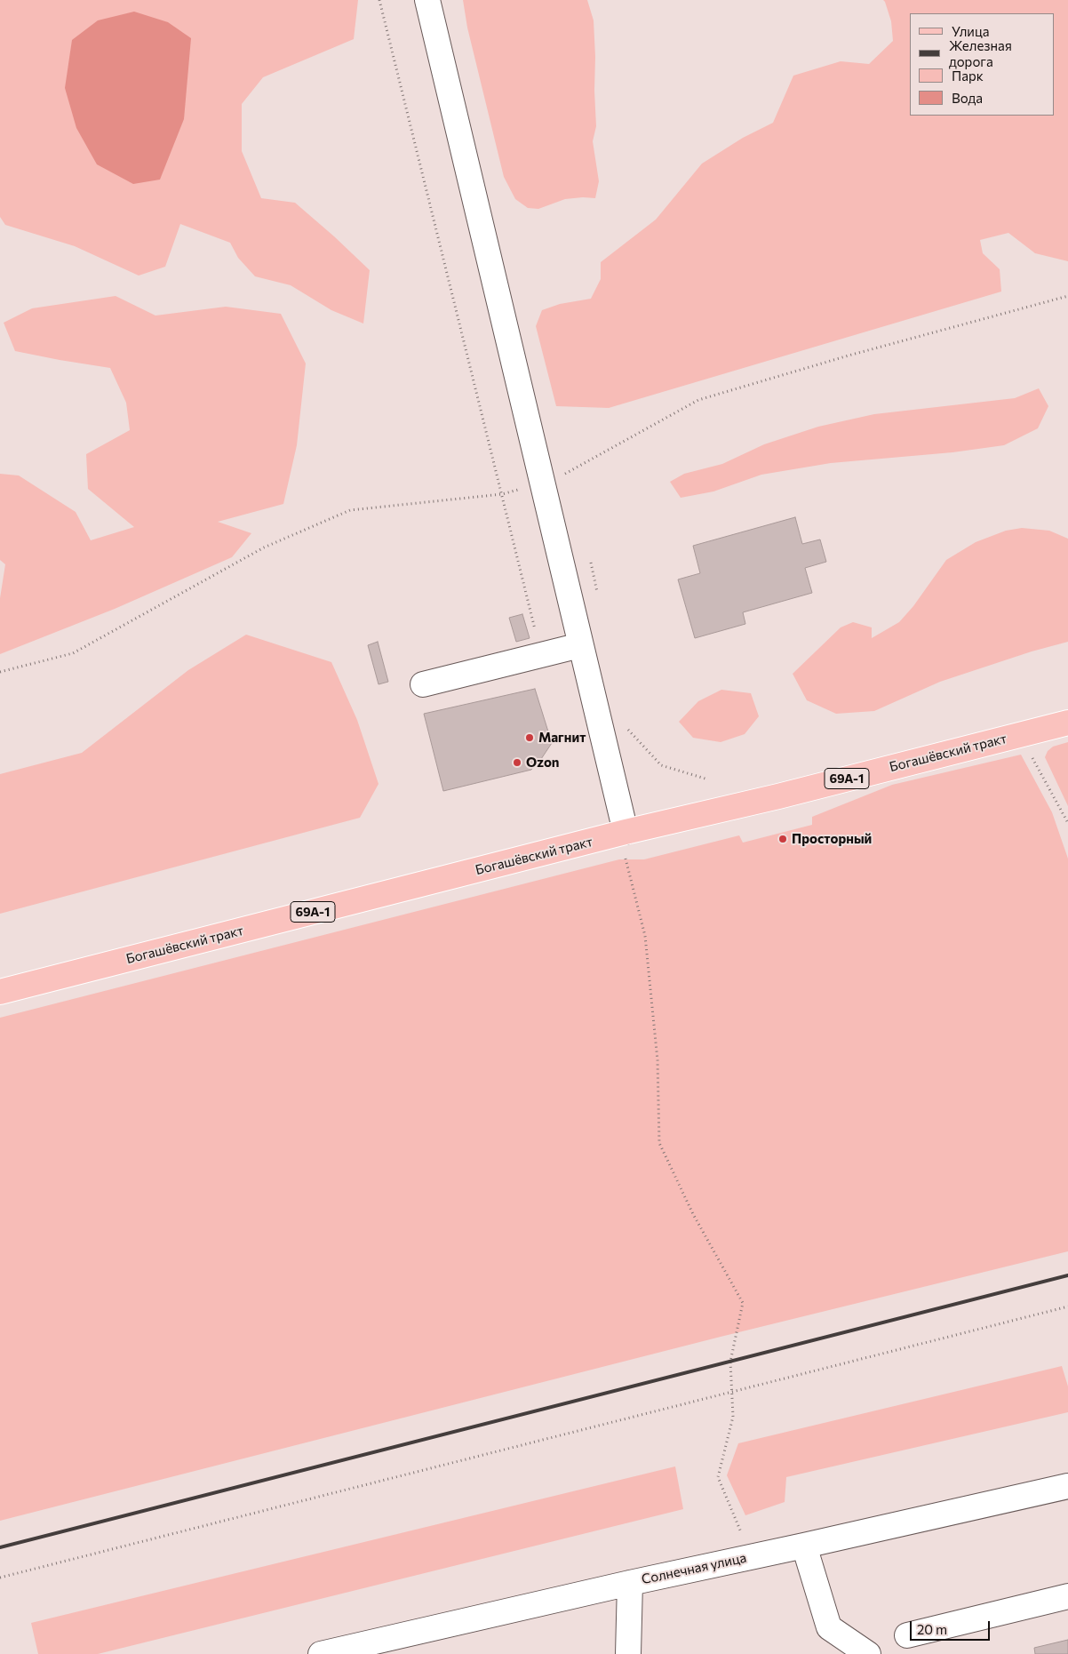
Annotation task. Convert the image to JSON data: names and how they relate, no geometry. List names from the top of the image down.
{
  "streets": {
    "main road": ["Богашёвский тракт", "69А-1"],
    "street": ["Солнечная улица"]
  },
  "places": ["Магнит", "Ozon", "Просторный"],
  "legend": [
    "Улица",
    "Железная дорога",
    "Парк",
    "Вода"
  ],
  "scale_bar": "20 m"
}
